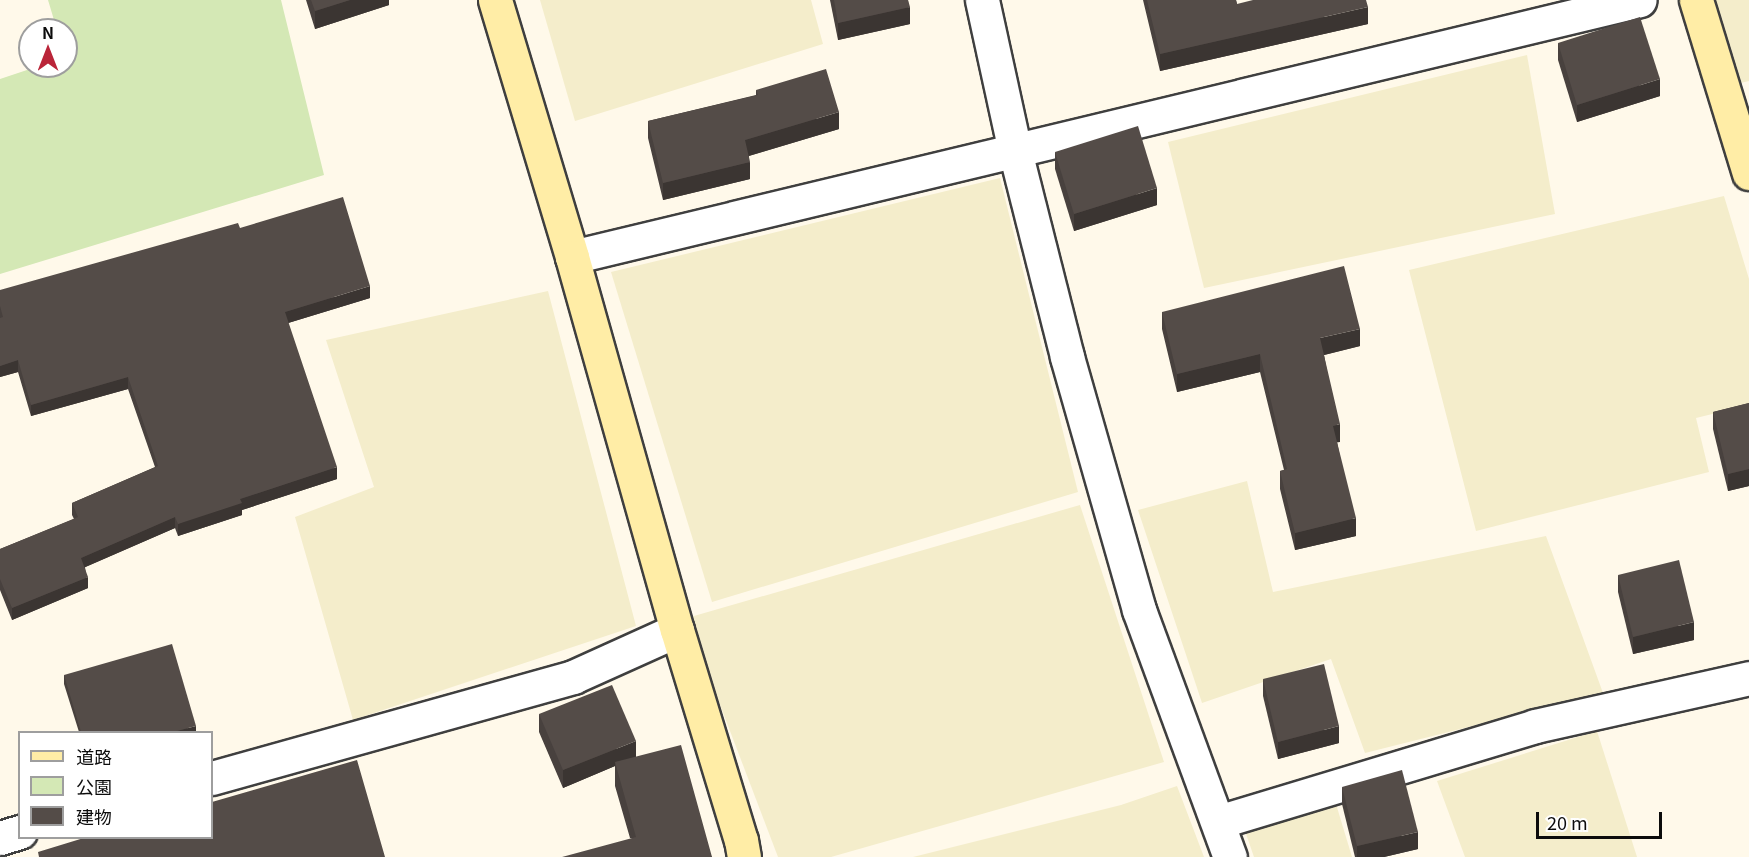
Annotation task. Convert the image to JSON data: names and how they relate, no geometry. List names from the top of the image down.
{
  "legend": ["道路", "公園", "建物"],
  "scale_bar": "20 m",
  "north": "top"
}
